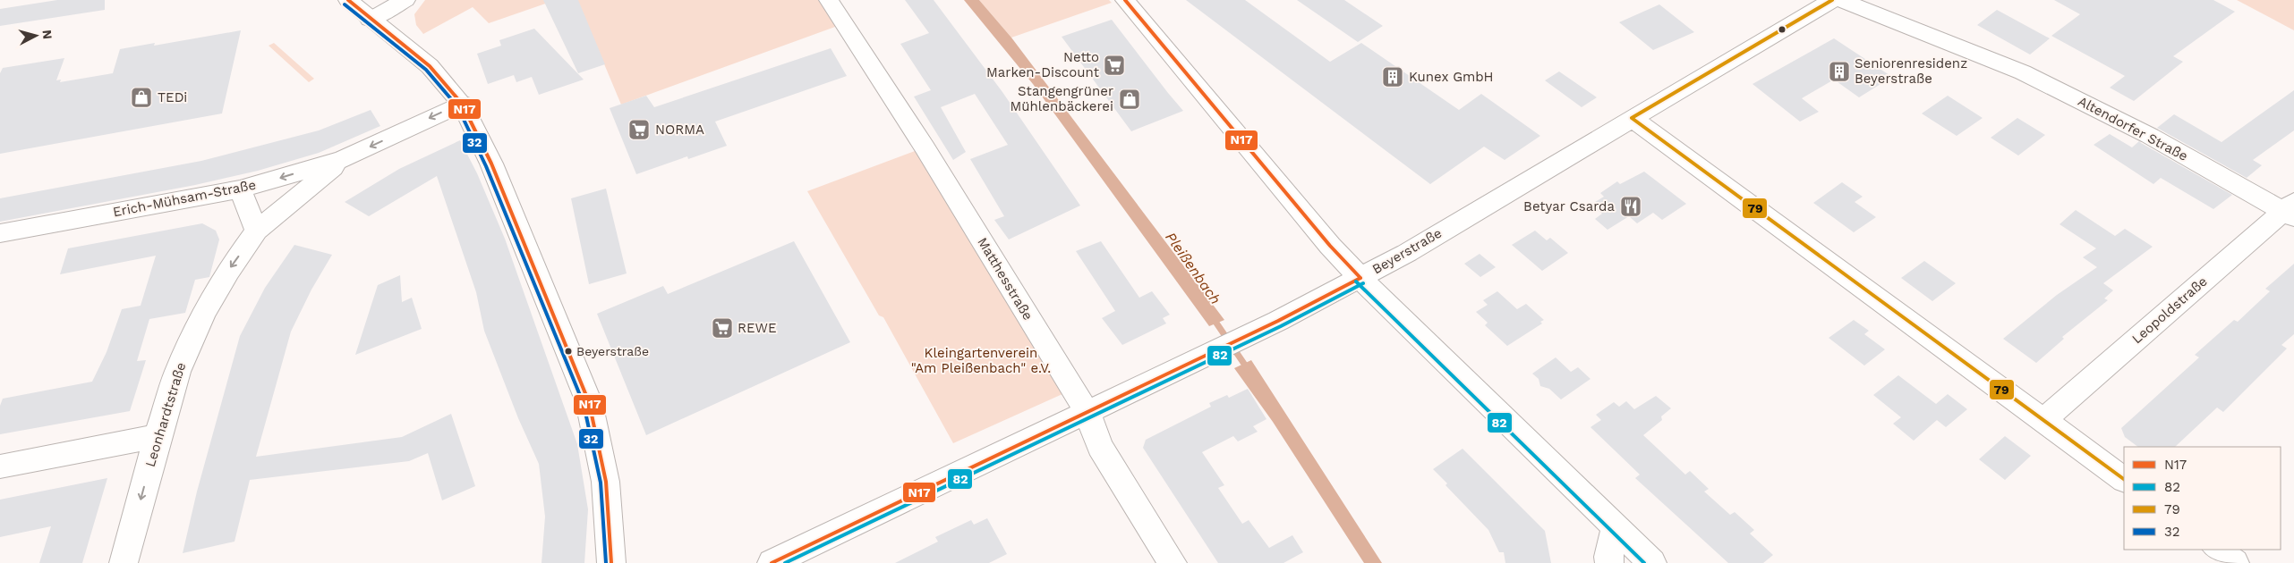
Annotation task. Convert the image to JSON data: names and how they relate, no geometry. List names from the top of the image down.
{
  "streets": {
    "street": [
      "Altendorfer Straße",
      "Erich-Mühsam-Straße",
      "Beyerstraße",
      "Matthesstraße",
      "Leopoldstraße",
      "Leonhardtstraße"
    ]
  },
  "crossings": [
    ["Altendorfer Straße", "Leopoldstraße"],
    ["Erich-Mühsam-Straße", "Leonhardtstraße"],
    ["Beyerstraße", "Matthesstraße"]
  ],
  "one_way": ["Erich-Mühsam-Straße", "Leonhardtstraße"],
  "water": ["Pleißenbach"],
  "parks": ["Kleingartenverein \"Am Pleißenbach\" e.V."],
  "places": {
    "supermarket": ["Netto Marken-Discount", "NORMA", "REWE"],
    "building": ["Seniorenresidenz Beyerstraße", "Kunex GmbH"],
    "shop": ["TEDi", "Stangengrüner Mühlenbäckerei"],
    "restaurant": ["Betyar Csarda"],
    "other": ["Beyerstraße"]
  },
  "lines": [
    "transit line N17",
    "transit line 79",
    "transit line 32",
    "transit line 82"
  ],
  "legend": [
    "N17",
    "82",
    "79",
    "32"
  ],
  "north": "right"
}
